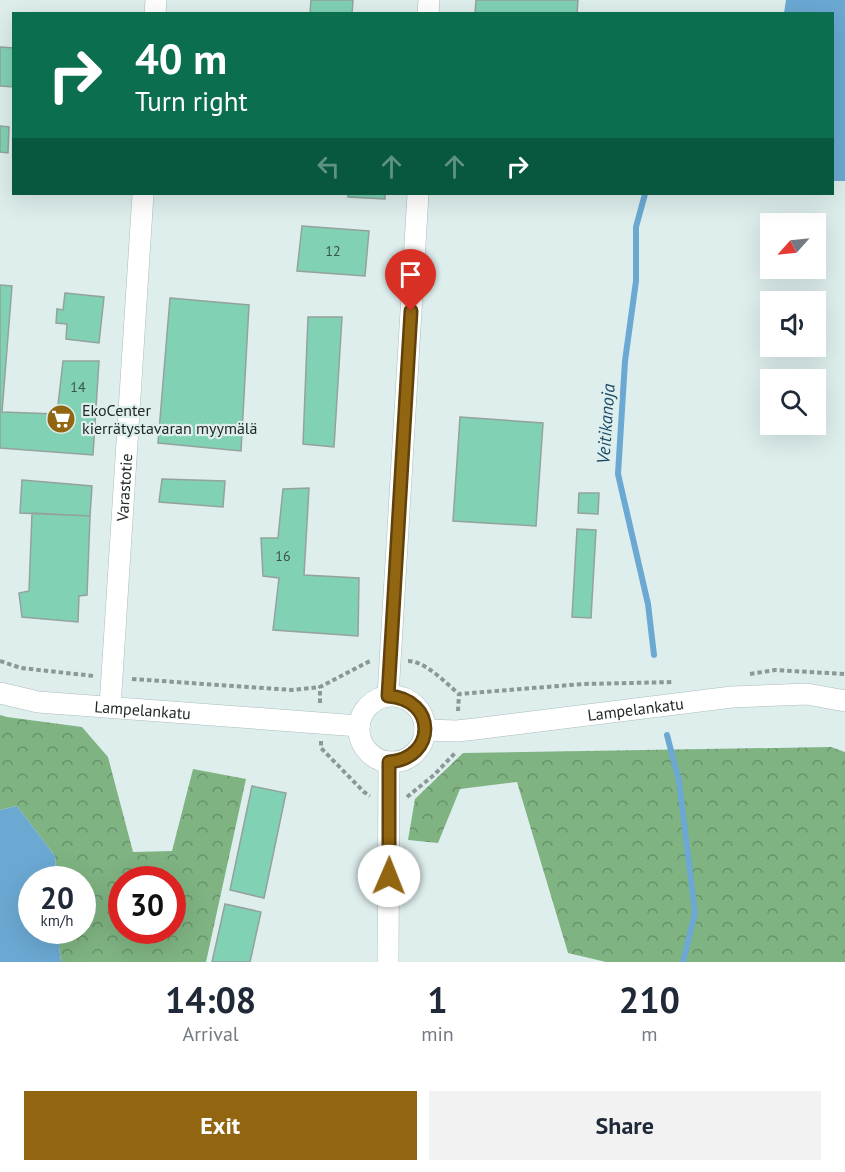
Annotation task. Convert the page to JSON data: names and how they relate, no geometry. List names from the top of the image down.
{
  "streets": {
    "street": ["Varastotie", "Lampelankatu"]
  },
  "crossings": [
    ["Varastotie", "Lampelankatu"]
  ],
  "water": ["Veitikanoja"],
  "places": {
    "supermarket": ["EkoCenter kierrätystavaran myymälä"]
  },
  "house_numbers": ["12", "14", "16"],
  "north": "bottom left",
  "page": {
    "turn": ["40 m", "Turn right"],
    "speed": "20 km/h",
    "limit": "30",
    "eta": [
      "14:08",
      "Arrival",
      "1",
      "min",
      "210",
      "m"
    ],
    "buttons": ["Exit", "Share"]
  }
}
